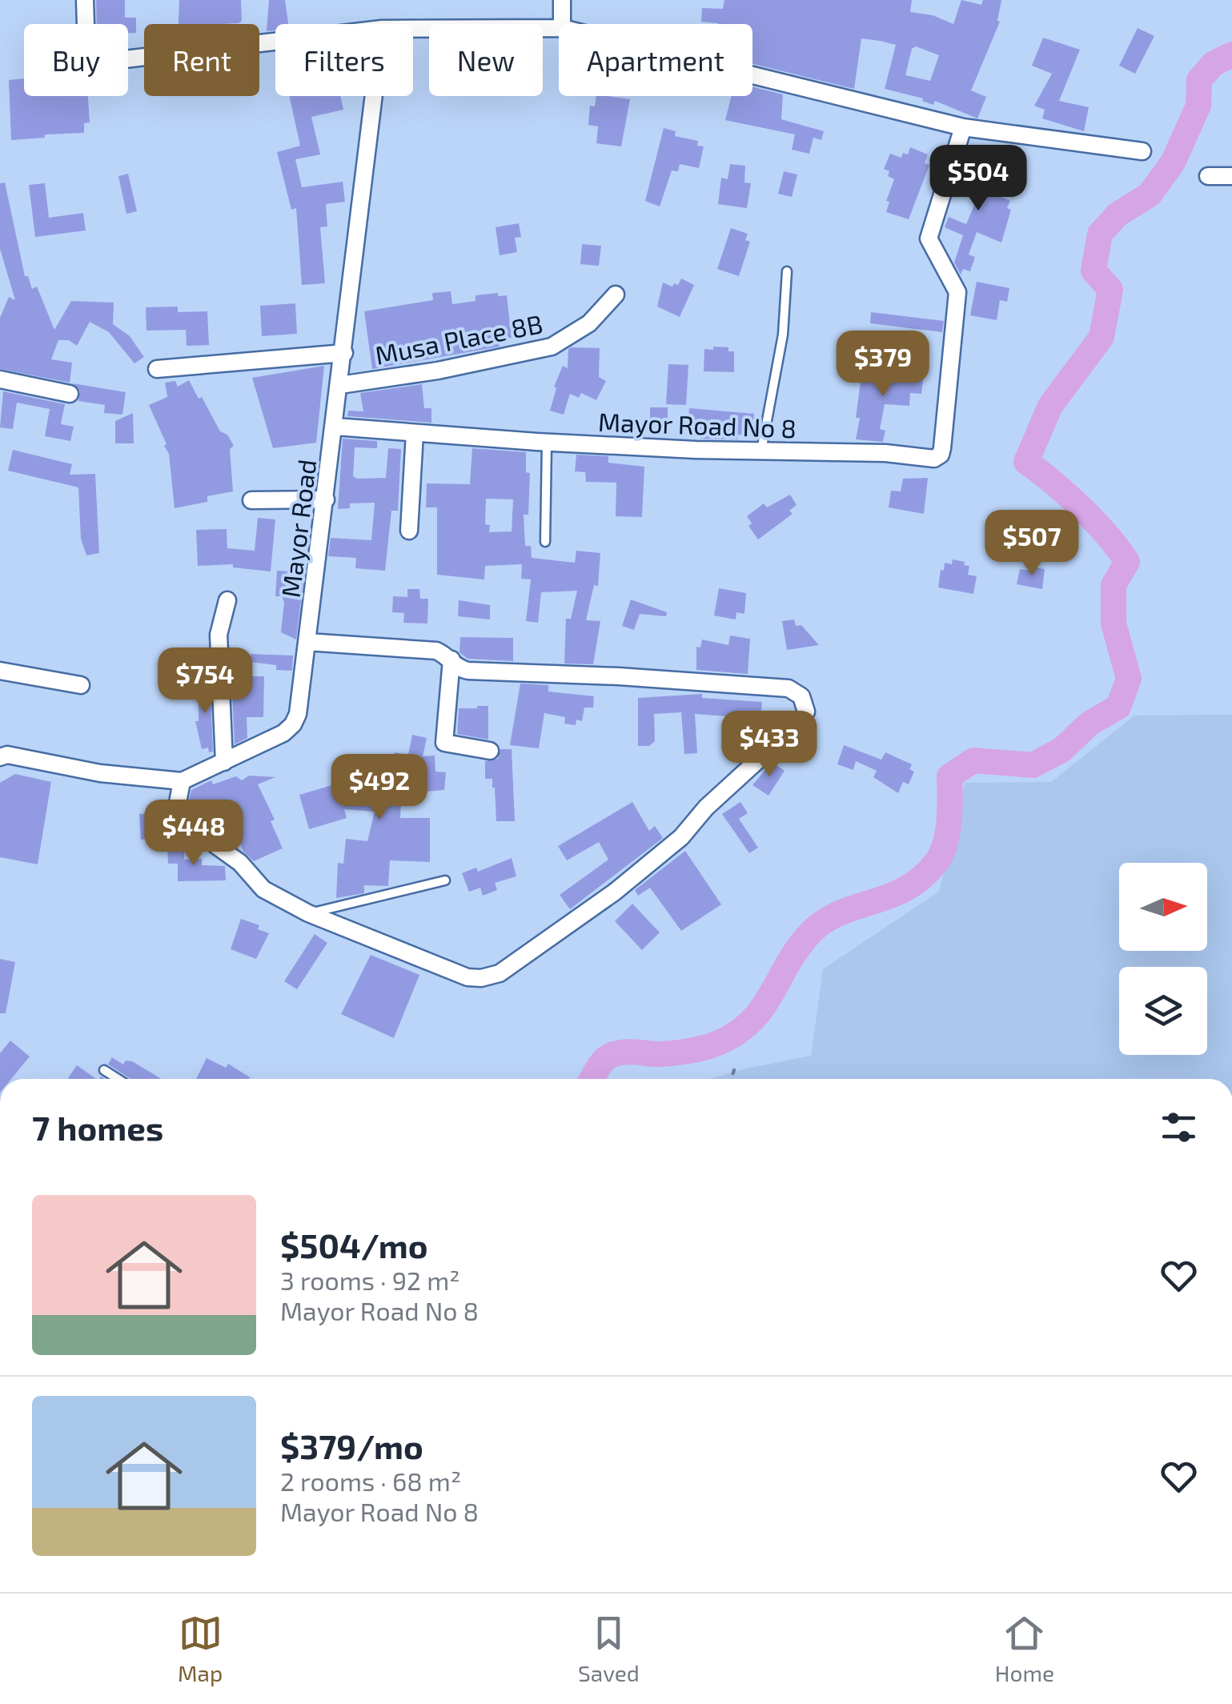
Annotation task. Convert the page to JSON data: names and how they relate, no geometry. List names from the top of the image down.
{
  "streets": {
    "street": ["Musa Place 8B", "Mayor Road No 8", "Mayor Road"]
  },
  "crossings": [
    ["Musa Place 8B", "Mayor Road"],
    ["Mayor Road No 8", "Mayor Road"]
  ],
  "north": "right",
  "page": {
    "chip": [
      "Buy",
      "Rent",
      "Filters",
      "New",
      "Apartment"
    ],
    "price": [
      "$504",
      "$379",
      "$507",
      "$754",
      "$433",
      "$492",
      "$448"
    ],
    "heading": "7 homes",
    "list": [
      {
        "name": "$504/mo",
        "note": "3 rooms · 92 m² · Mayor Road No 8"
      },
      {
        "name": "$379/mo",
        "note": "2 rooms · 68 m² · Mayor Road No 8"
      }
    ],
    "tabs": ["Map", "Saved", "Home"]
  }
}
